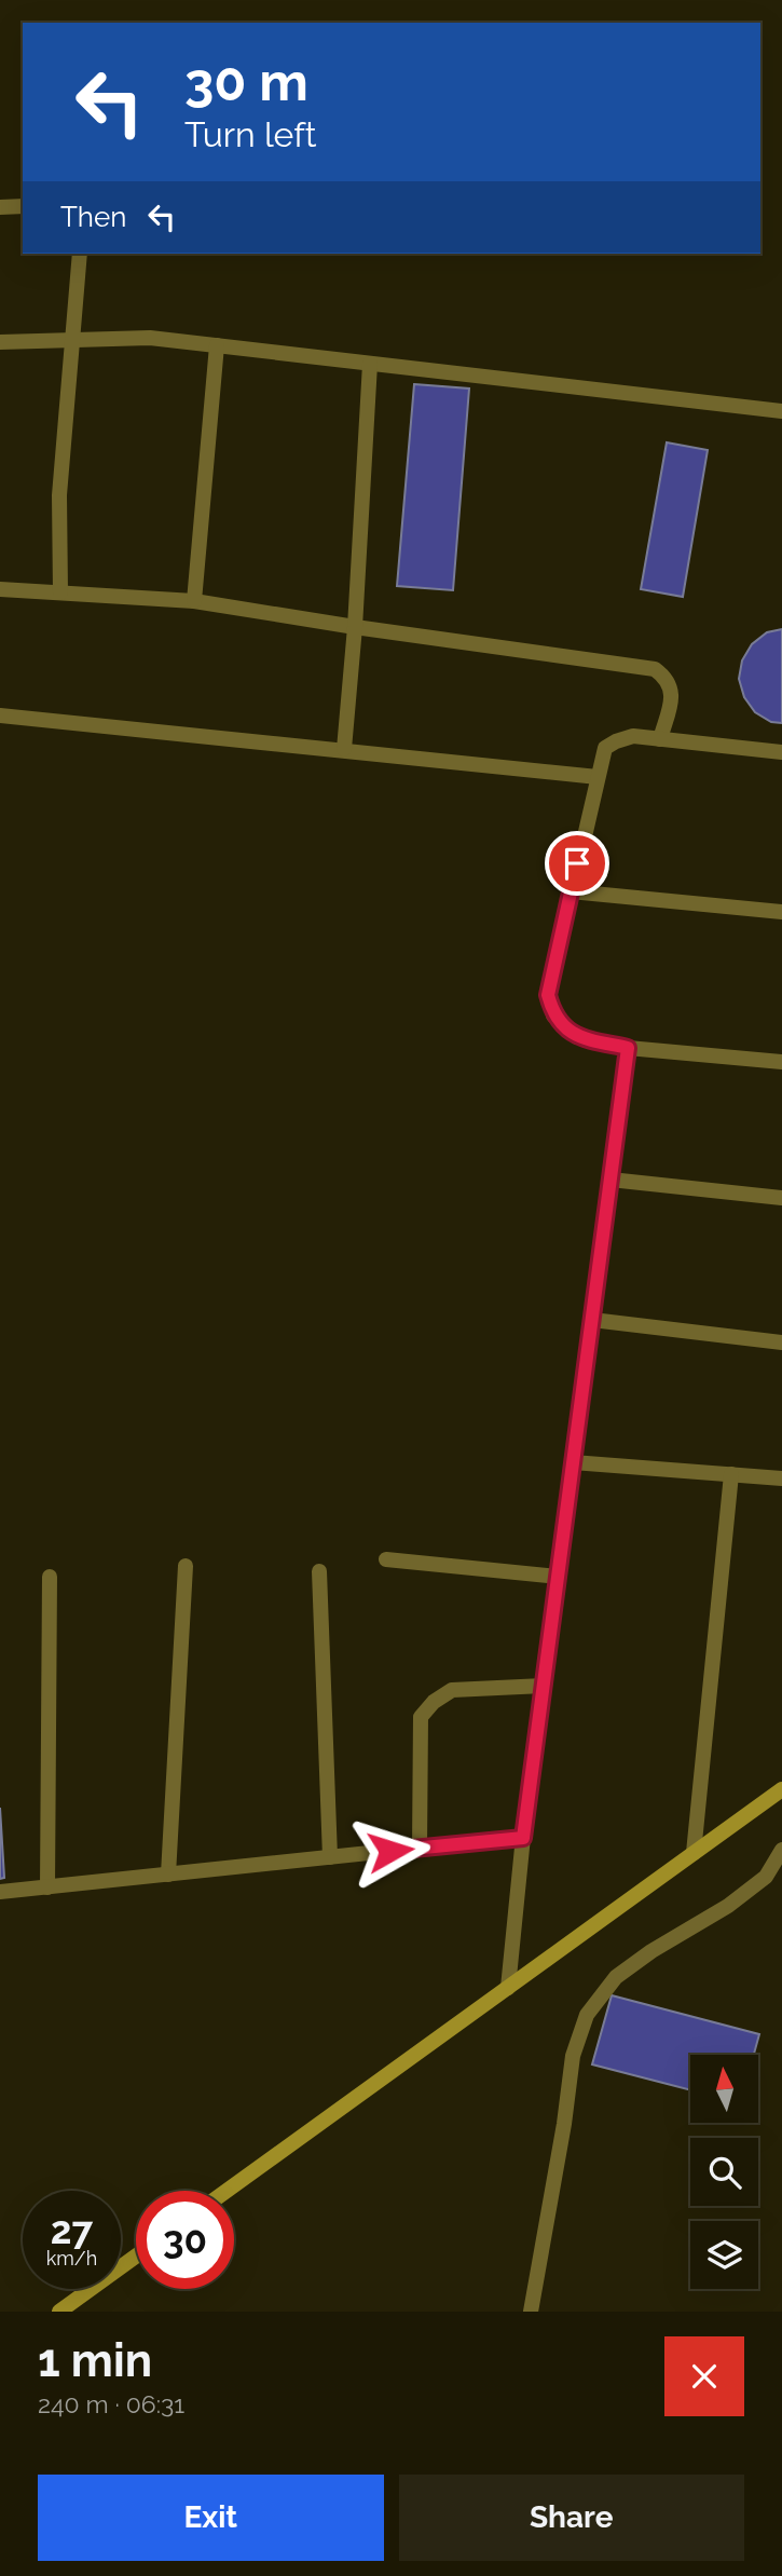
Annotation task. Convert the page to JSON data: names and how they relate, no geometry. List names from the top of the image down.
{
  "north": "top",
  "page": {
    "turn": ["30 m", "Turn left"],
    "then": "Then",
    "speed": "27 km/h",
    "limit": "30",
    "heading": ["1 min", "240 m · 06:31"],
    "buttons": ["Exit", "Share"]
  }
}
